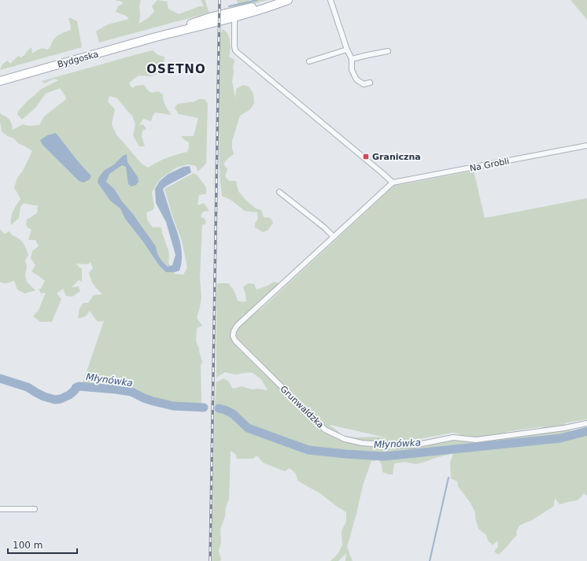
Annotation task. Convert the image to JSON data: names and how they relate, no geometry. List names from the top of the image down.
{
  "streets": {
    "main road": ["Bydgoska"],
    "street": ["Na Grobli", "Grunwaldzka"]
  },
  "districts": ["OSETNO"],
  "water": ["Młynówka"],
  "places": {
    "transit": ["Graniczna"]
  },
  "scale_bar": "100 m"
}
